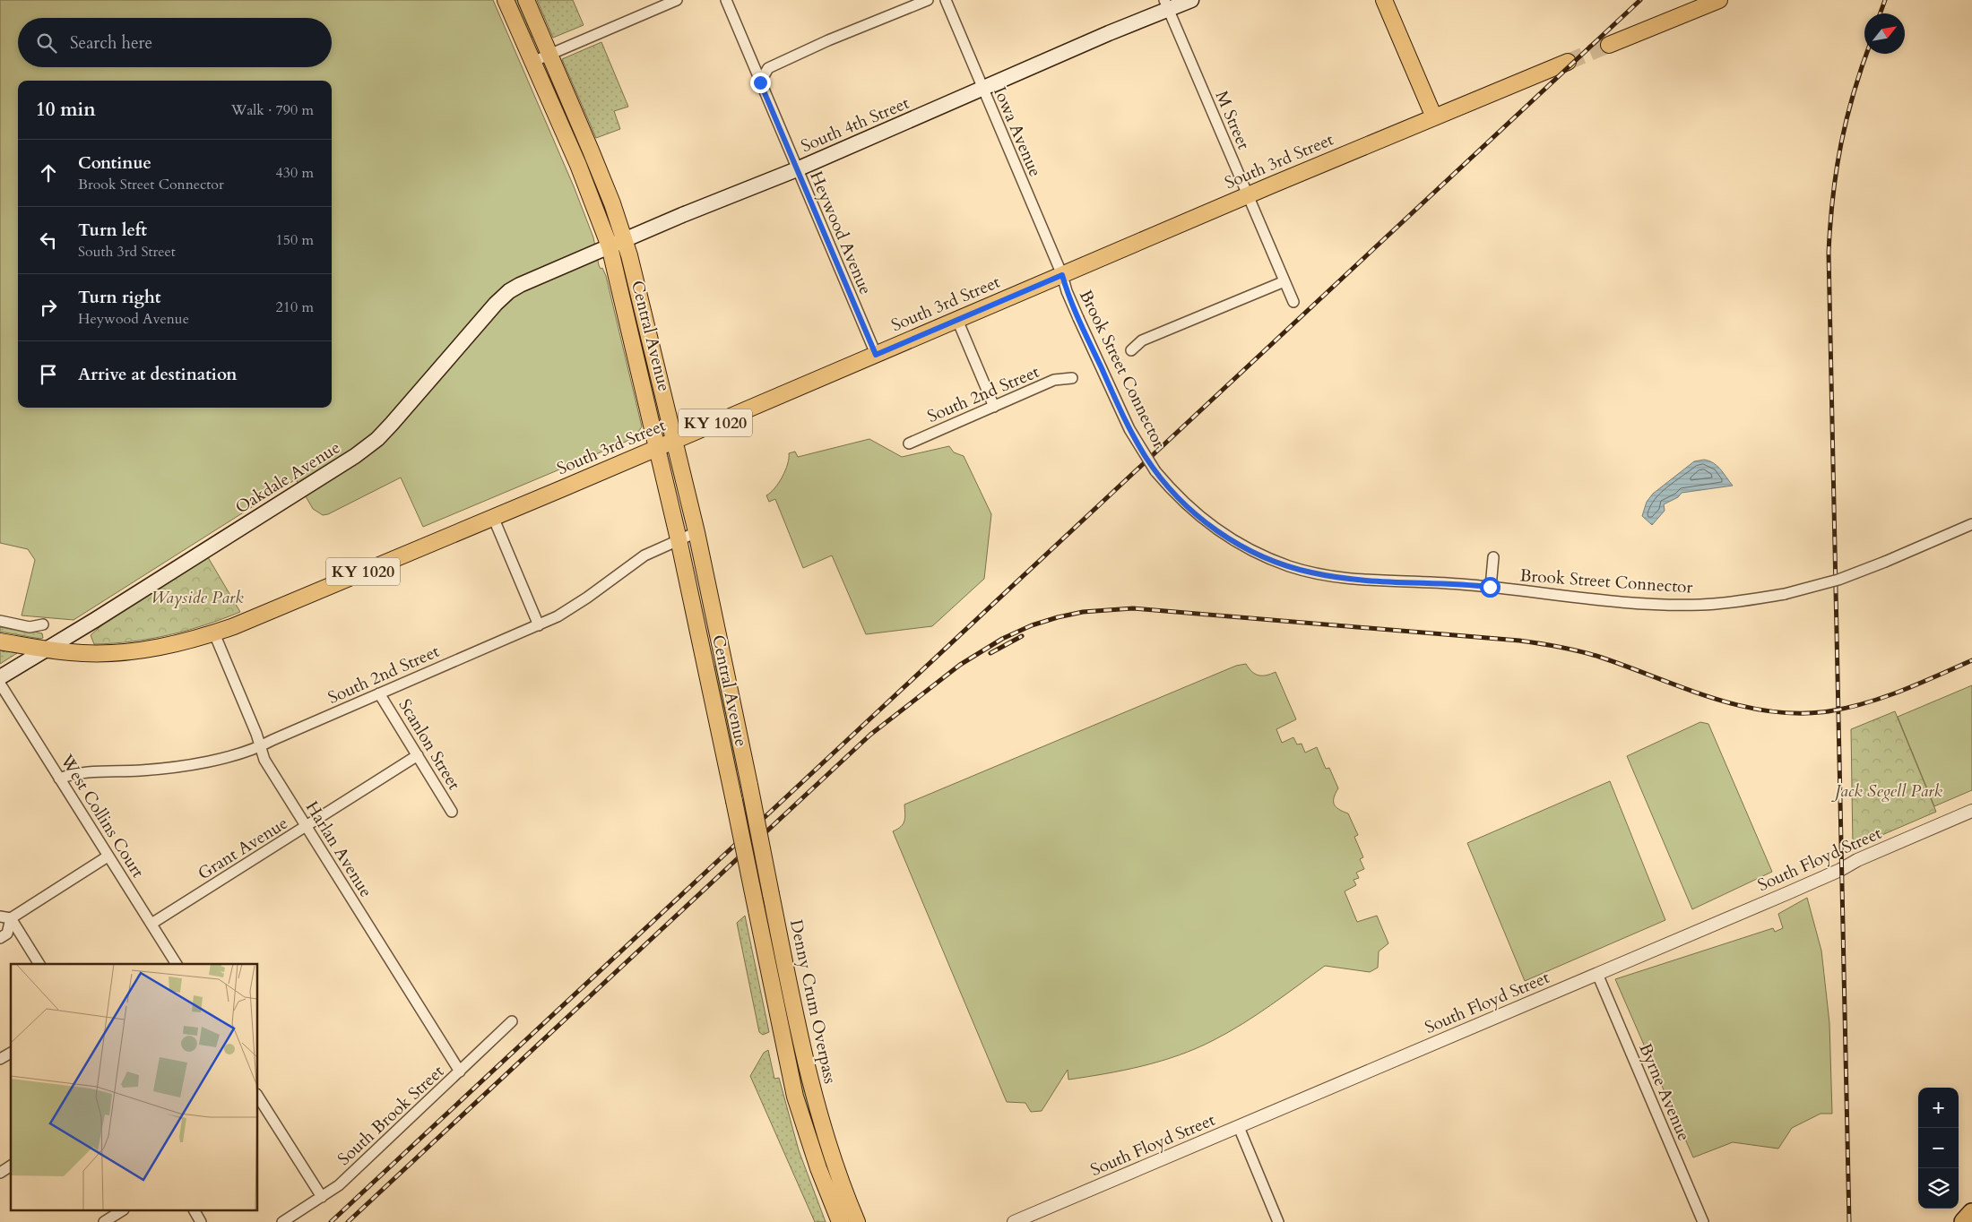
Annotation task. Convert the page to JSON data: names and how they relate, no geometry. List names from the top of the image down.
{
  "streets": {
    "main road": [
      "South 4th Street",
      "South 3rd Street",
      "Central Avenue",
      "KY 1020",
      "Oakdale Avenue",
      "Denny Crum Overpass"
    ],
    "street": [
      "M Street",
      "Iowa Avenue",
      "Heywood Avenue",
      "Brook Street Connector",
      "South 2nd Street",
      "Scanlon Street",
      "West Collins Court",
      "Grant Avenue",
      "Harlan Avenue",
      "South Floyd Street",
      "Byrne Avenue",
      "South Brook Street"
    ]
  },
  "crossings": [
    ["M Street", "South 4th Street"],
    ["M Street", "South 3rd Street"],
    ["South 4th Street", "Iowa Avenue"],
    ["South 4th Street", "Heywood Avenue"],
    ["South 4th Street", "Central Avenue"],
    ["South 4th Street", "Oakdale Avenue"],
    ["Iowa Avenue", "South 3rd Street"],
    ["Iowa Avenue", "Brook Street Connector"],
    ["South 3rd Street", "Heywood Avenue"],
    ["South 3rd Street", "Central Avenue"],
    ["South 3rd Street", "Brook Street Connector"],
    ["South 3rd Street", "KY 1020"],
    ["South 3rd Street", "Harlan Avenue"],
    ["Central Avenue", "South 2nd Street"],
    ["Central Avenue", "Denny Crum Overpass"],
    ["South 2nd Street", "Scanlon Street"],
    ["South 2nd Street", "West Collins Court"],
    ["South 2nd Street", "Harlan Avenue"],
    ["KY 1020", "Oakdale Avenue"],
    ["KY 1020", "Harlan Avenue"],
    ["Scanlon Street", "Grant Avenue"],
    ["West Collins Court", "Grant Avenue"],
    ["Grant Avenue", "Harlan Avenue"],
    ["Harlan Avenue", "South Brook Street"],
    ["South Floyd Street", "Byrne Avenue"]
  ],
  "parks": ["Wayside Park", "Jack Segell Park"],
  "north": "top right",
  "page": {
    "search": "Search here",
    "heading": ["10 min", "Walk · 790 m"],
    "list": [
      ["Continue", "Brook Street Connector", "430 m"],
      ["Turn left", "South 3rd Street", "150 m"],
      ["Turn right", "Heywood Avenue", "210 m"],
      "Arrive at destination"
    ],
    "map_buttons": ["+", "−"]
  }
}
